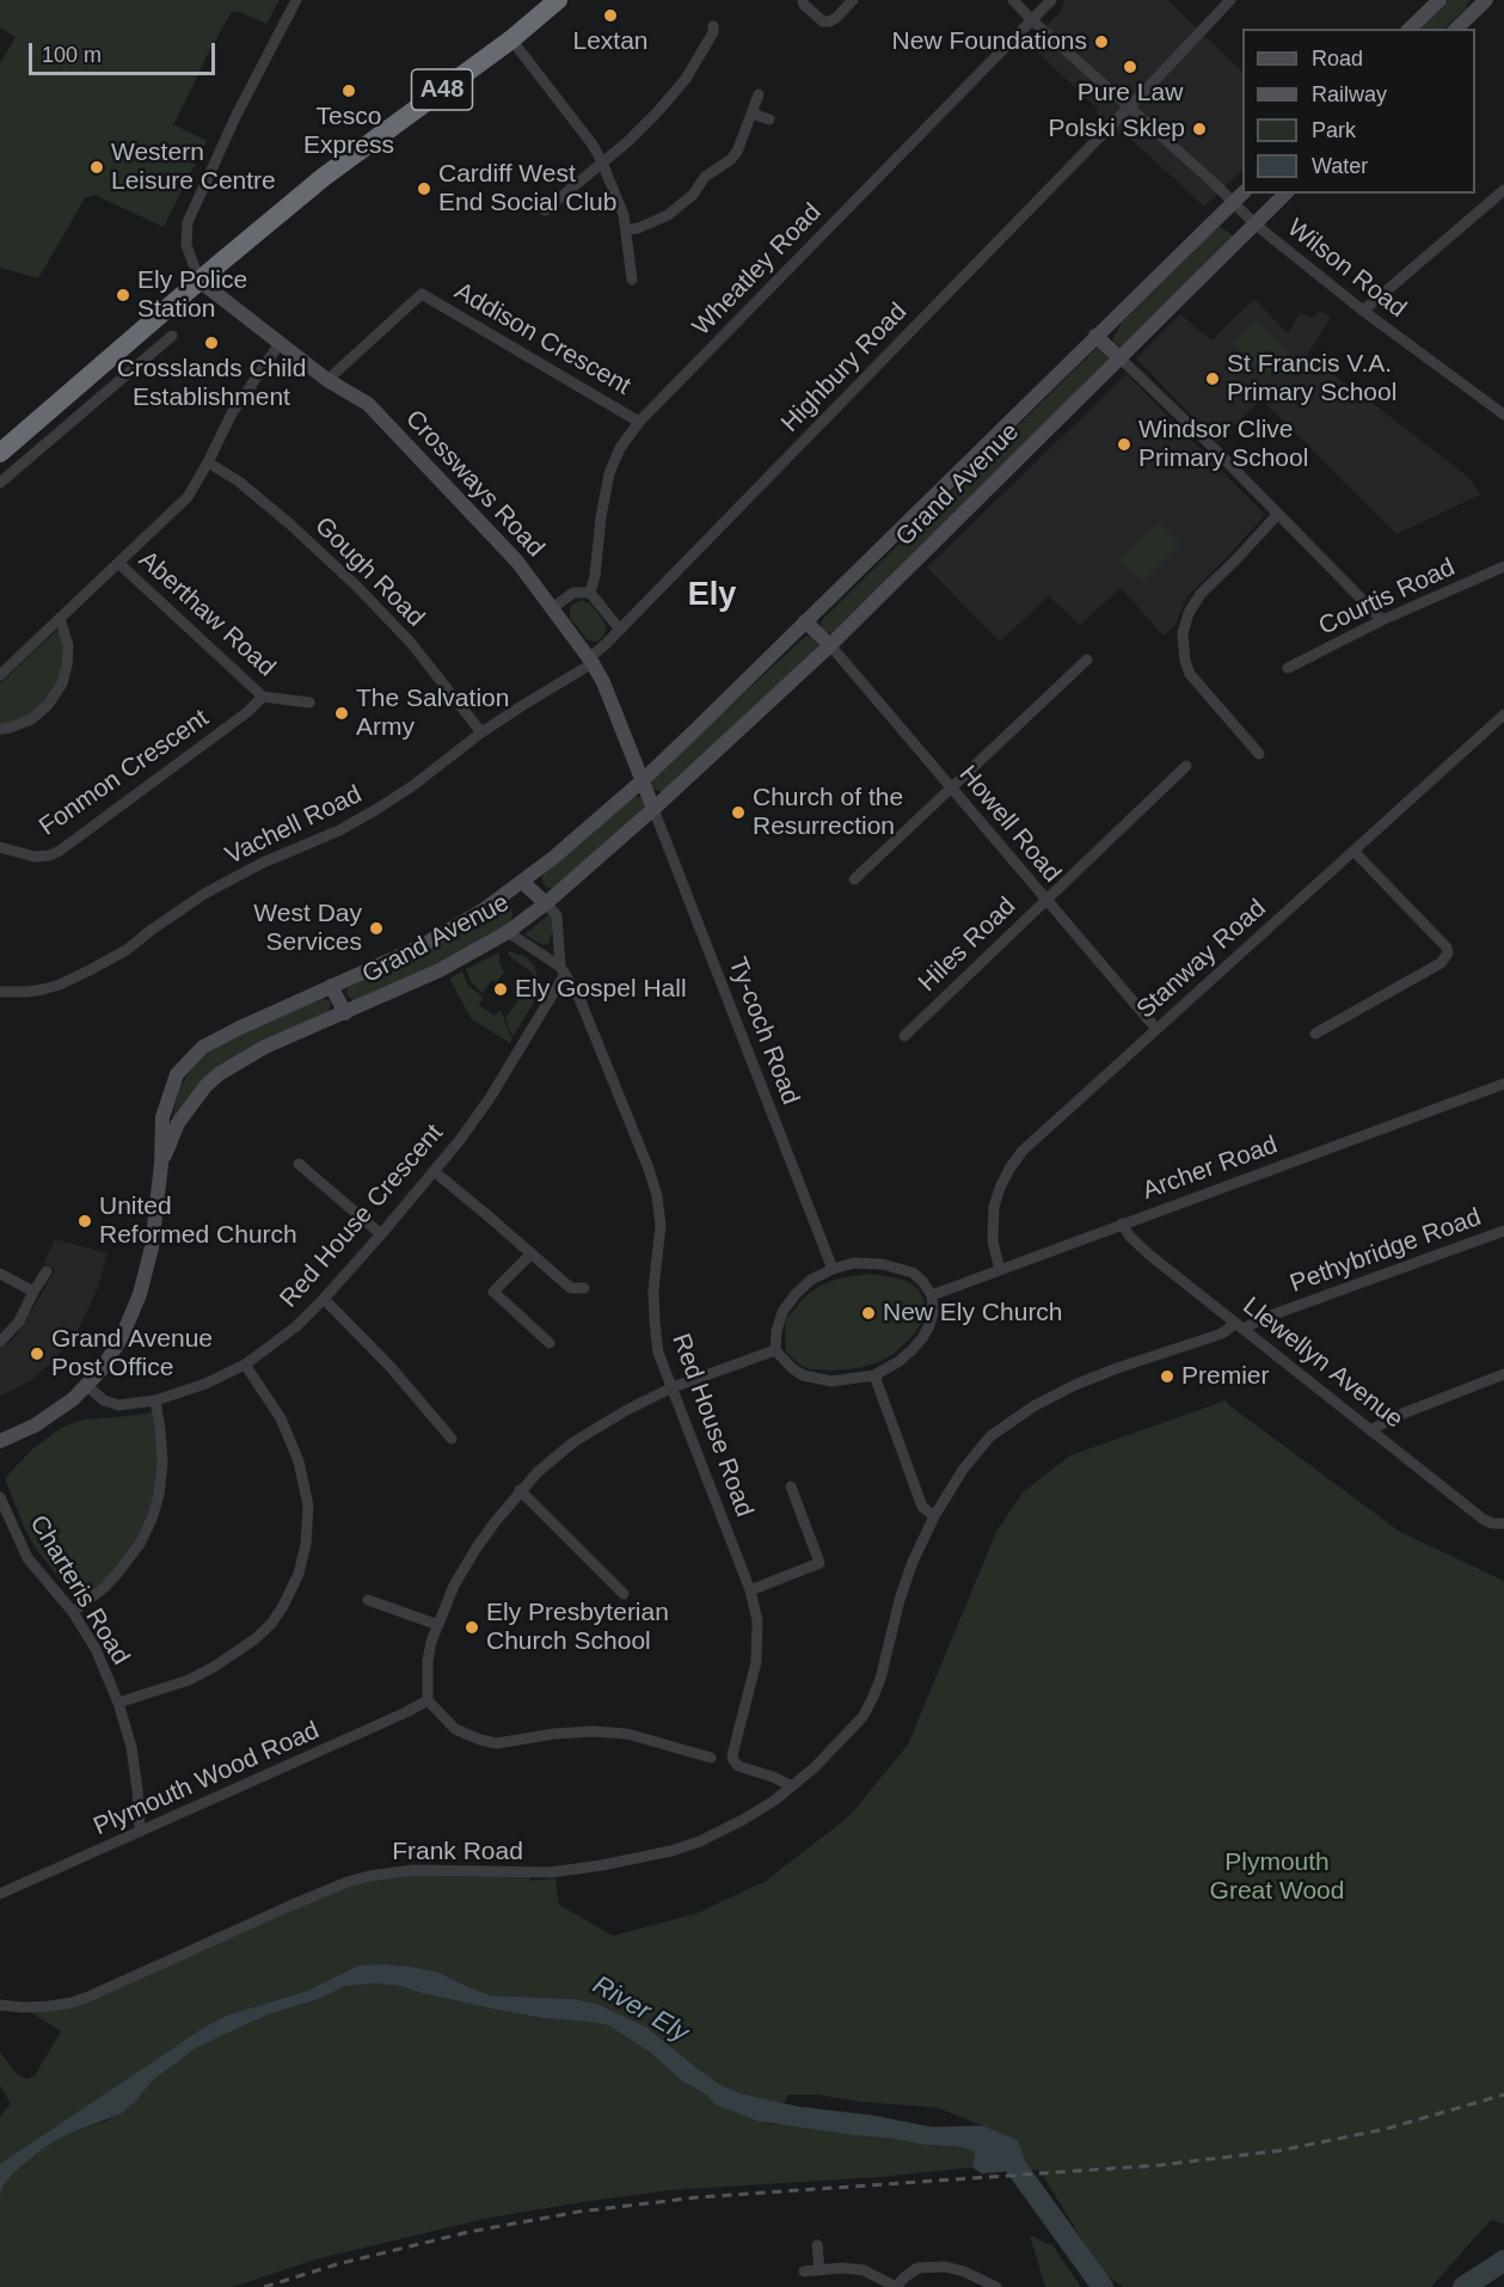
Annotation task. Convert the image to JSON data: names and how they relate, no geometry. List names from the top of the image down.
{
  "streets": {
    "highway": ["A48"],
    "street": [
      "Wilson Road",
      "Wheatley Road",
      "Addison Crescent",
      "Highbury Road",
      "Crossways Road",
      "Grand Avenue",
      "Gough Road",
      "Courtis Road",
      "Aberthaw Road",
      "Fonmon Crescent",
      "Howell Road",
      "Vachell Road",
      "Hiles Road",
      "Stanway Road",
      "Ty-coch Road",
      "Archer Road",
      "Red House Crescent",
      "Pethybridge Road",
      "Llewellyn Avenue",
      "Red House Road",
      "Charteris Road",
      "Plymouth Wood Road",
      "Frank Road"
    ]
  },
  "crossings": [
    ["A48", "Crossways Road"],
    ["Wilson Road", "Wheatley Road"],
    ["Wilson Road", "Highbury Road"],
    ["Wilson Road", "Grand Avenue"],
    ["Wheatley Road", "Addison Crescent"],
    ["Addison Crescent", "Crossways Road"],
    ["Highbury Road", "Crossways Road"],
    ["Highbury Road", "Vachell Road"],
    ["Crossways Road", "Grand Avenue"],
    ["Crossways Road", "Vachell Road"],
    ["Grand Avenue", "Howell Road"],
    ["Grand Avenue", "Ty-coch Road"],
    ["Grand Avenue", "Red House Crescent"],
    ["Grand Avenue", "Red House Road"],
    ["Gough Road", "Vachell Road"],
    ["Aberthaw Road", "Fonmon Crescent"],
    ["Howell Road", "Hiles Road"],
    ["Howell Road", "Stanway Road"],
    ["Stanway Road", "Archer Road"],
    ["Ty-coch Road", "Archer Road"],
    ["Archer Road", "Llewellyn Avenue"],
    ["Red House Crescent", "Red House Road"],
    ["Pethybridge Road", "Llewellyn Avenue"],
    ["Pethybridge Road", "Red House Road"],
    ["Pethybridge Road", "Frank Road"],
    ["Red House Road", "Frank Road"],
    ["Charteris Road", "Plymouth Wood Road"]
  ],
  "districts": ["Ely"],
  "water": ["River Ely"],
  "parks": ["Plymouth Great Wood"],
  "places": [
    "Lextan",
    "New Foundations",
    "Pure Law",
    "Tesco Express",
    "Polski Sklep",
    "Western Leisure Centre",
    "Cardiff West End Social Club",
    "Ely Police Station",
    "Crosslands Child Establishment",
    "St Francis V.A. Primary School",
    "Windsor Clive Primary School",
    "The Salvation Army",
    "Church of the Resurrection",
    "West Day Services",
    "Ely Gospel Hall",
    "United Reformed Church",
    "New Ely Church",
    "Grand Avenue Post Office",
    "Premier",
    "Ely Presbyterian Church School"
  ],
  "legend": [
    "Road",
    "Railway",
    "Park",
    "Water"
  ],
  "scale_bar": "100 m"
}
